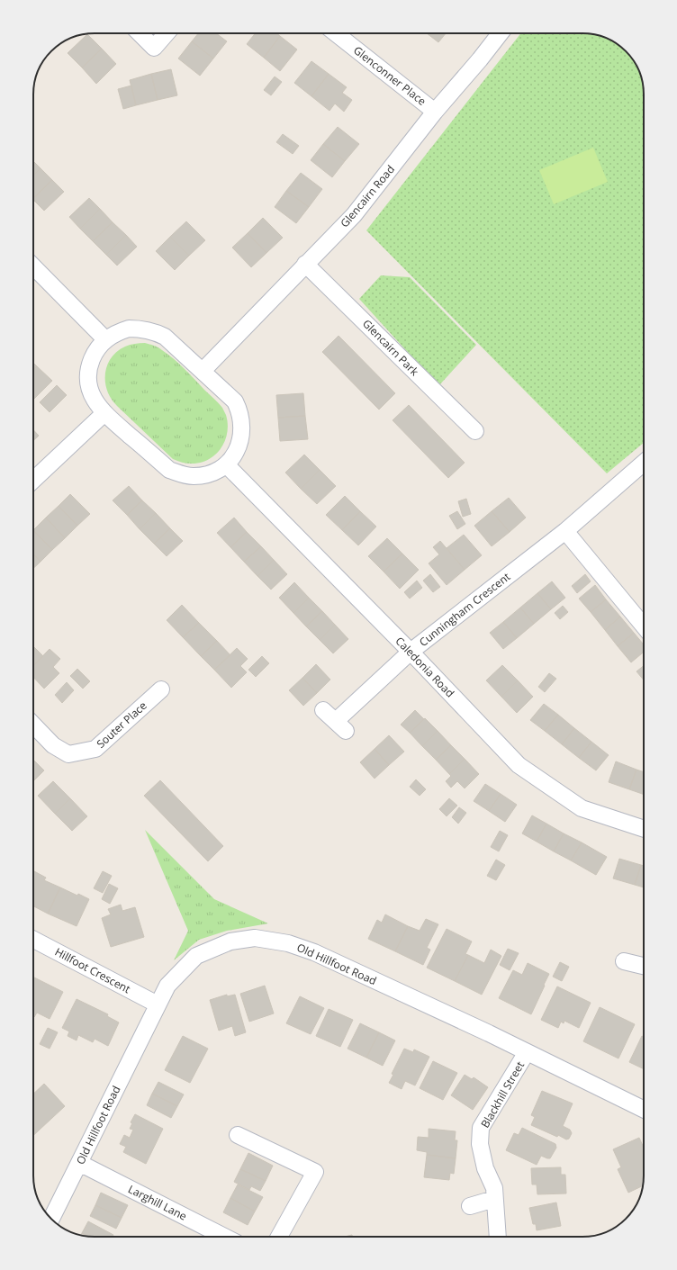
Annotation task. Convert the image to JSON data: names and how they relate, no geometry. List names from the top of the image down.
{
  "streets": {
    "street": [
      "Glenconner Place",
      "Glencairn Road",
      "Glencairn Park",
      "Cunningham Crescent",
      "Caledonia Road",
      "Souter Place",
      "Old Hillfoot Road",
      "Hillfoot Crescent",
      "Blackhill Street",
      "Larghill Lane"
    ]
  },
  "crossings": [
    ["Glenconner Place", "Glencairn Road"],
    ["Glencairn Road", "Glencairn Park"],
    ["Cunningham Crescent", "Caledonia Road"],
    ["Old Hillfoot Road", "Hillfoot Crescent"],
    ["Old Hillfoot Road", "Blackhill Street"],
    ["Old Hillfoot Road", "Larghill Lane"]
  ]
}
